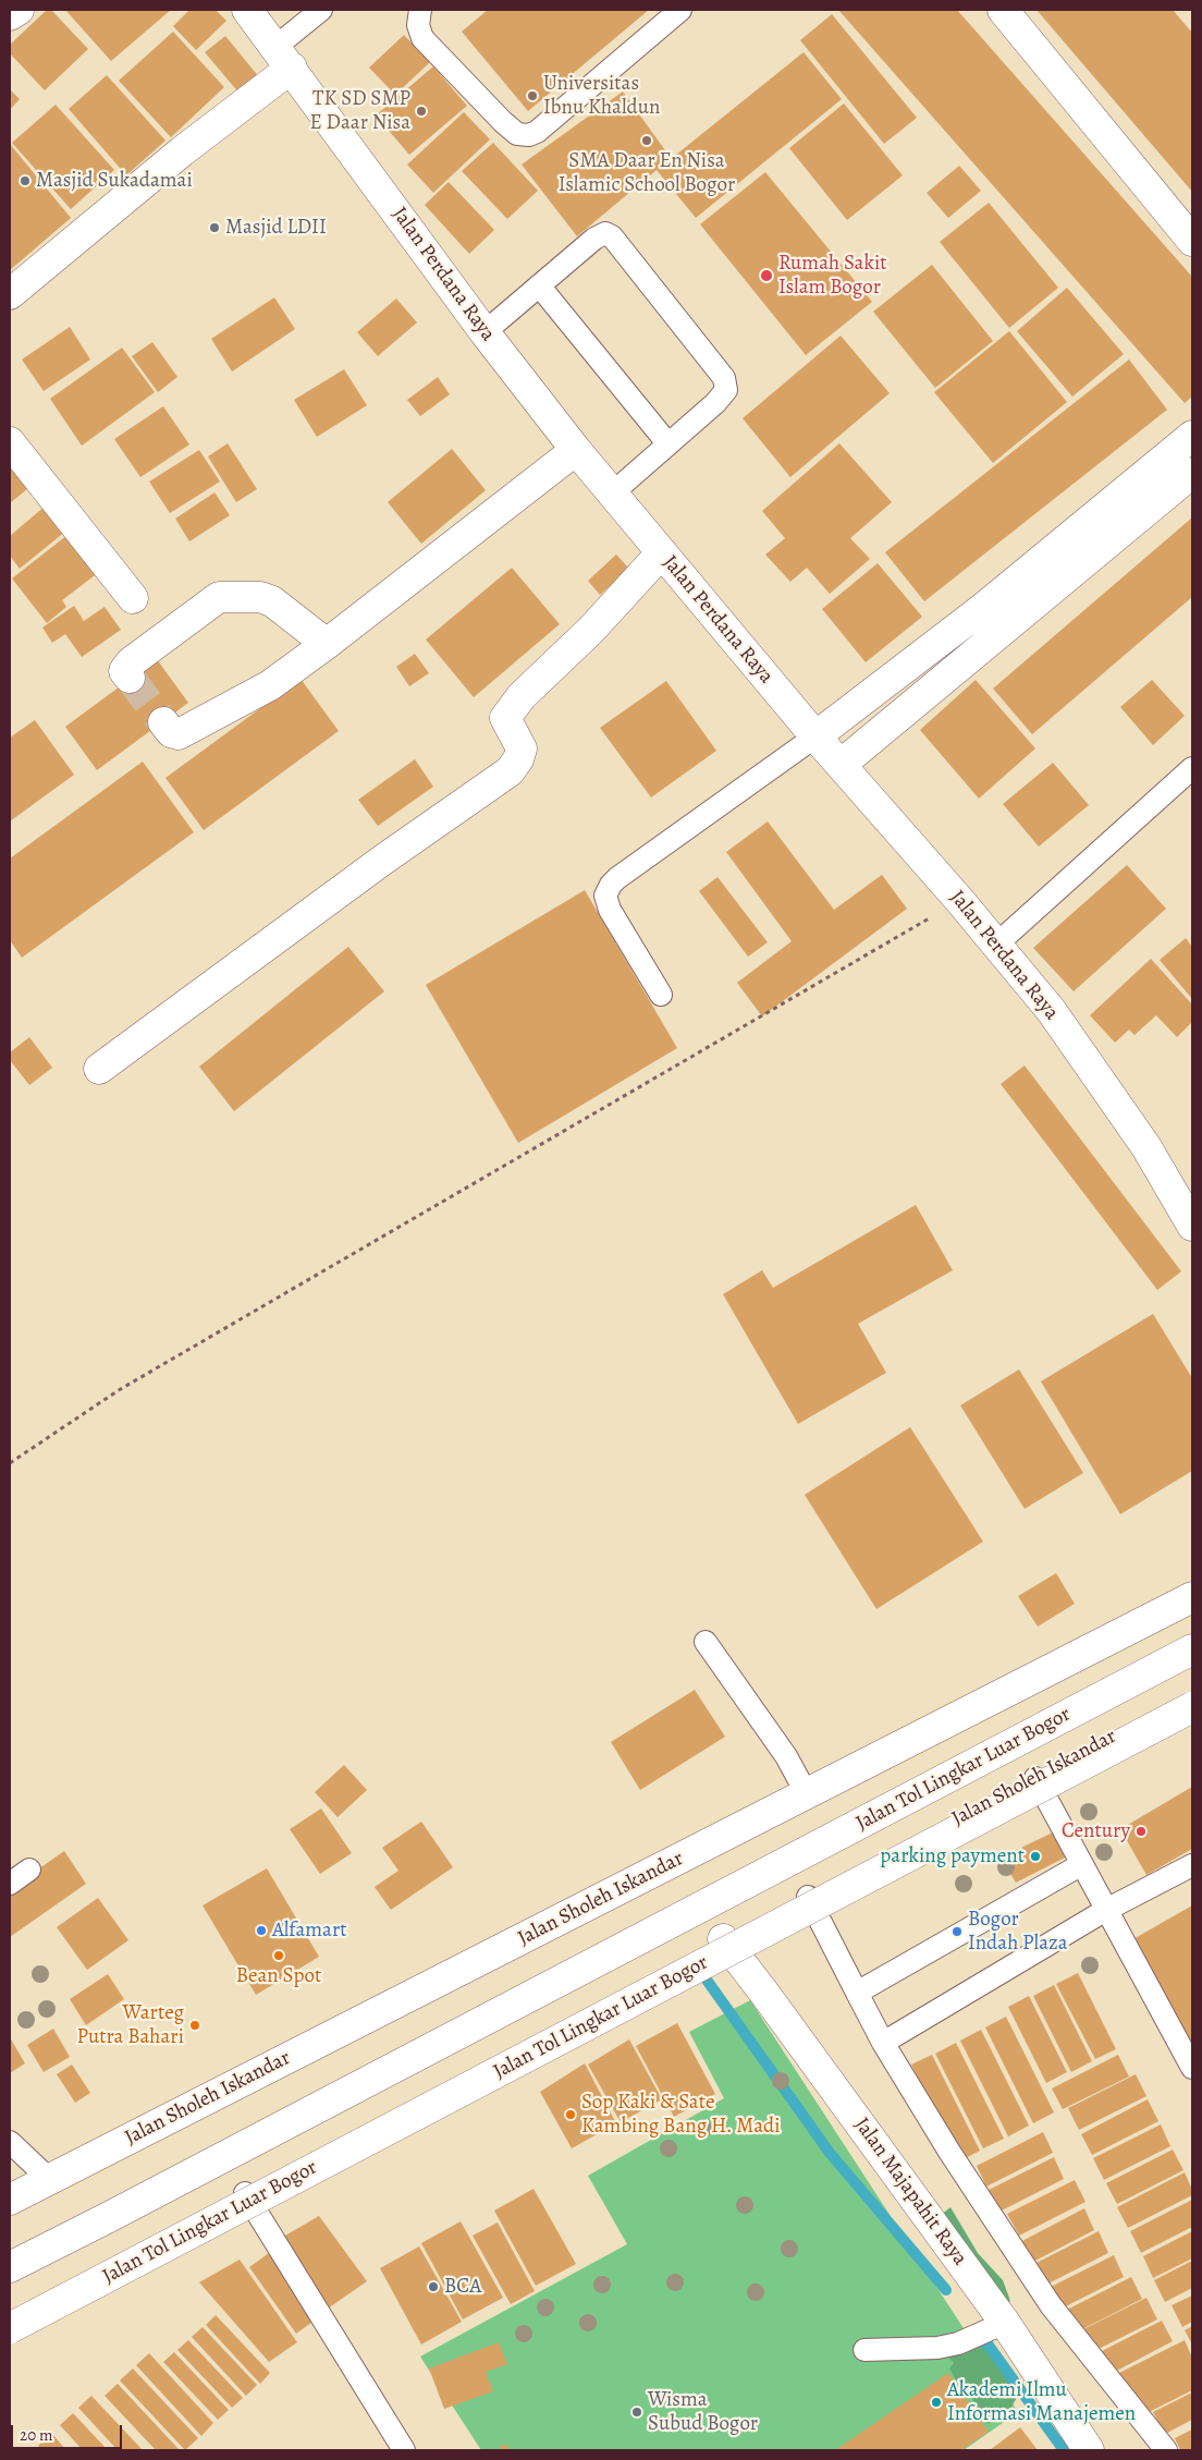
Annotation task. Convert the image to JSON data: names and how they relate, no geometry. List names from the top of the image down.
{
  "streets": {
    "main road": [
      "Jalan Perdana Raya",
      "Jalan Tol Lingkar Luar Bogor",
      "Jalan Sholeh Iskandar",
      "Jalan Majapahit Raya"
    ]
  },
  "crossings": [
    ["Jalan Sholeh Iskandar", "Jalan Majapahit Raya"]
  ],
  "places": [
    "Universitas Ibnu Khaldun",
    "TK SD SMP E Daar Nisa",
    "SMA Daar En Nisa Islamic School Bogor",
    "Masjid Sukadamai",
    "Masjid LDII",
    "Rumah Sakit Islam Bogor",
    "Century",
    "parking payment",
    "Alfamart",
    "Bogor Indah Plaza",
    "Bean Spot",
    "Warteg Putra Bahari",
    "Sop Kaki & Sate Kambing Bang H. Madi",
    "BCA",
    "Akademi Ilmu Informasi Manajemen",
    "Wisma Subud Bogor"
  ],
  "scale_bar": "20 m"
}
